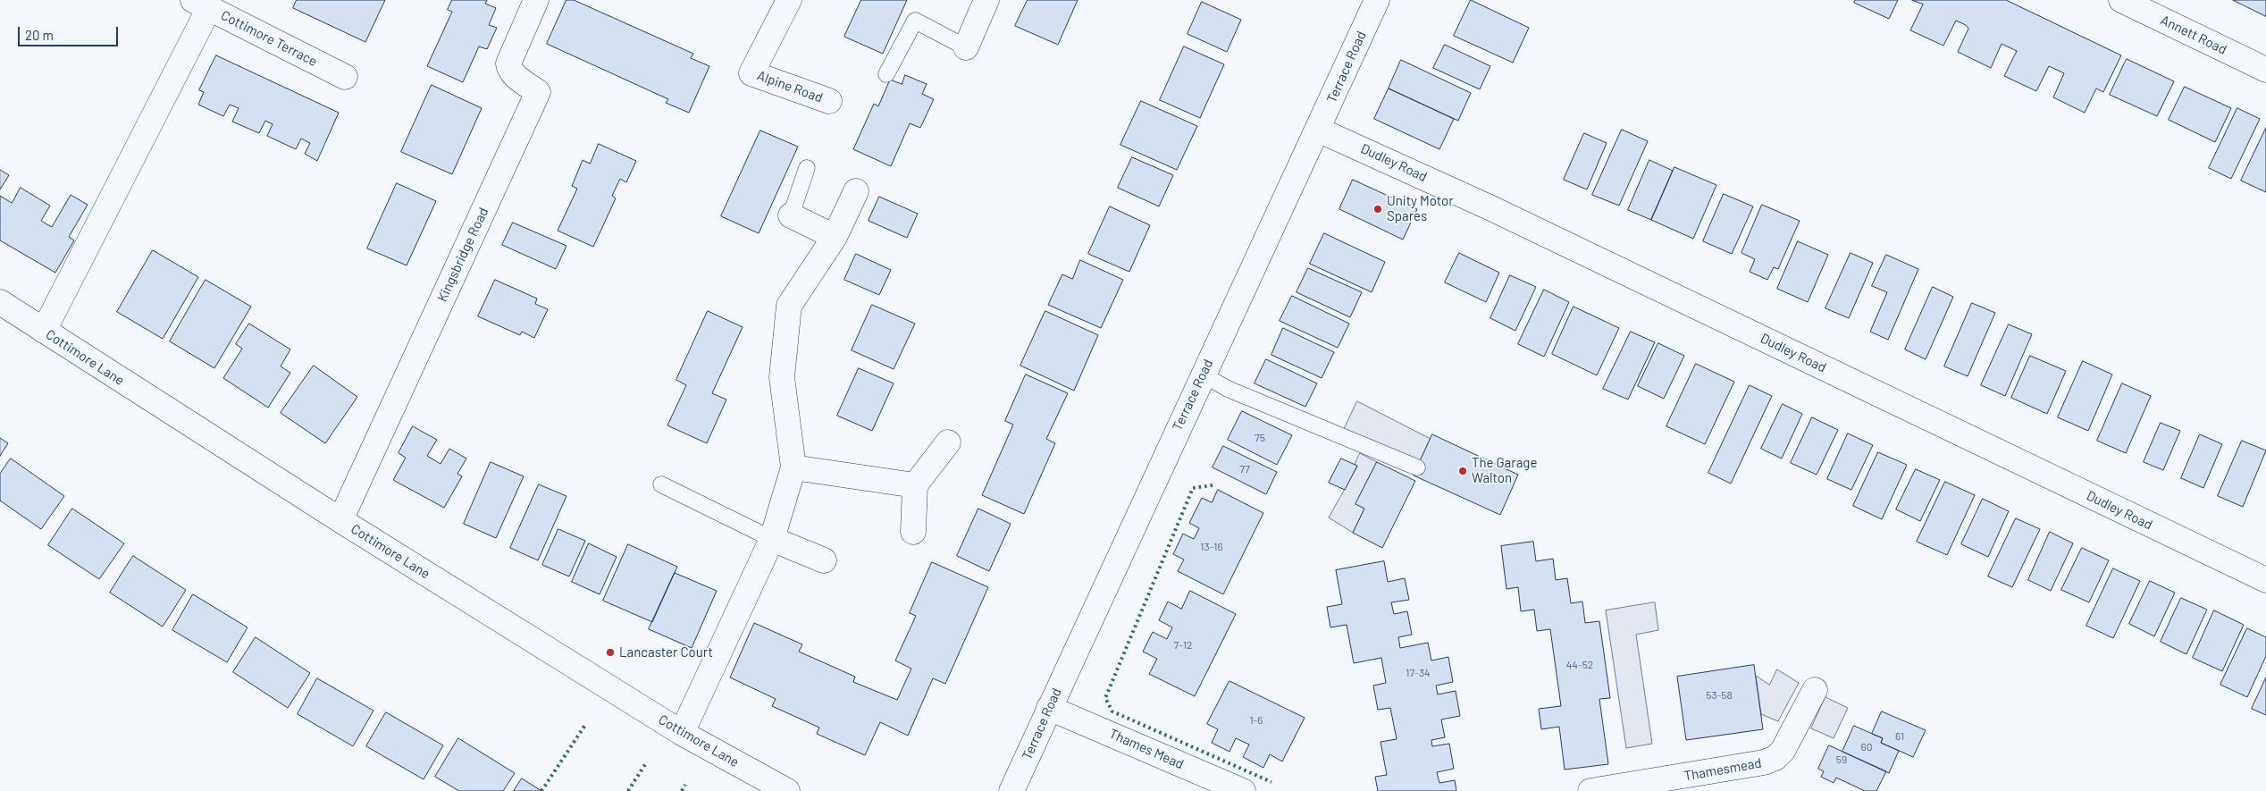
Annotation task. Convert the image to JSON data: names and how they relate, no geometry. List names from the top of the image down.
{
  "streets": {
    "street": [
      "Annett Road",
      "Cottimore Terrace",
      "Terrace Road",
      "Alpine Road",
      "Dudley Road",
      "Kingsbridge Road",
      "Cottimore Lane",
      "Thames Mead",
      "Thamesmead"
    ]
  },
  "crossings": [
    ["Terrace Road", "Dudley Road"],
    ["Terrace Road", "Thames Mead"],
    ["Kingsbridge Road", "Cottimore Lane"]
  ],
  "places": ["Unity Motor Spares", "The Garage Walton", "Lancaster Court"],
  "house_numbers": [
    "75",
    "77",
    "13-16",
    "7-12",
    "44-52",
    "17-34",
    "53-58",
    "1-6",
    "61",
    "60",
    "59"
  ],
  "scale_bar": "20 m"
}
